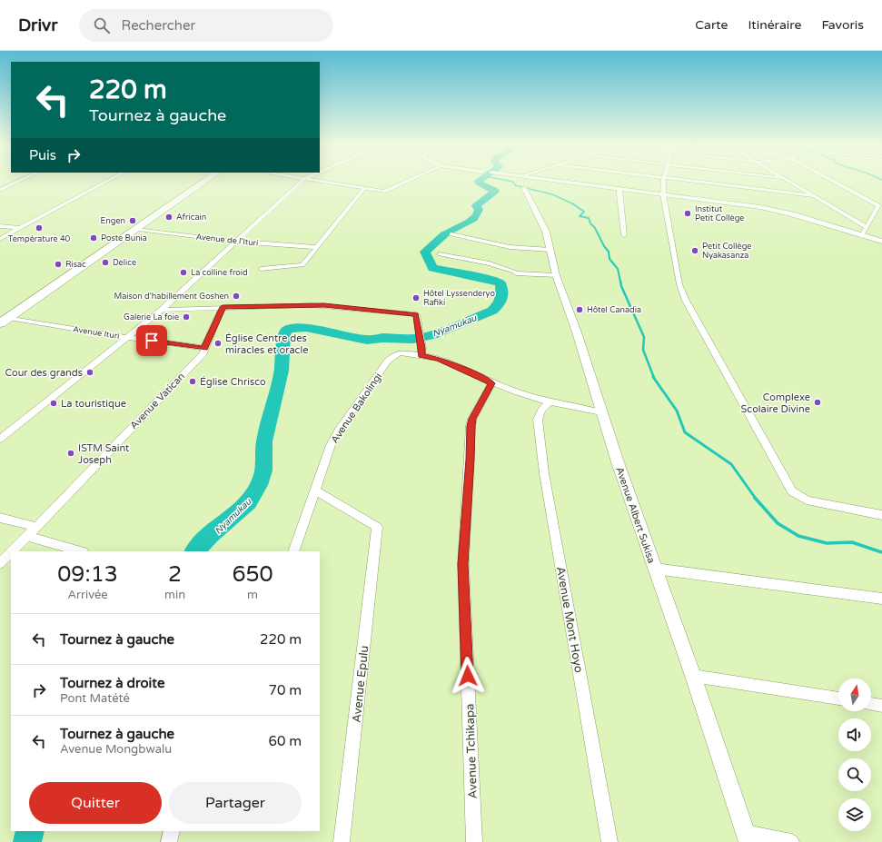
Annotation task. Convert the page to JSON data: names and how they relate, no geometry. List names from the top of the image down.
{
  "streets": {
    "street": [
      "Avenue de l'Ituri",
      "Avenue Ituri",
      "Avenue Vatican",
      "Avenue Bakolingi",
      "Avenue Albert Sukisa",
      "Avenue Mont Hoyo",
      "Avenue Epulu",
      "Avenue Tchikapa"
    ]
  },
  "crossings": [
    ["Avenue Ituri", "Avenue Vatican"],
    ["Avenue Bakolingi", "Avenue Albert Sukisa"],
    ["Avenue Bakolingi", "Avenue Mont Hoyo"],
    ["Avenue Bakolingi", "Avenue Epulu"],
    ["Avenue Bakolingi", "Avenue Tchikapa"]
  ],
  "water": ["Nyamukau"],
  "places": [
    "Institut Petit Collège",
    "Africain",
    "Engen",
    "Température 40",
    "Poste Bunia",
    "Petit Collège Nyakasanza",
    "Delice",
    "Risac",
    "La colline froid",
    "Maison d'habillement Goshen",
    "Hôtel Lyssenderyo Rafiki",
    "Hôtel Canadia",
    "Galerie La foie",
    "Église Centre des miracles et oracle",
    "Cour des grands",
    "Église Chrisco",
    "Complexe Scolaire Divine",
    "La touristique",
    "ISTM Saint Joseph"
  ],
  "north": "top",
  "page": {
    "header": "Drivr",
    "search": "Rechercher",
    "nav": ["Carte", "Itinéraire", "Favoris"],
    "turn": ["220 m", "Tournez à gauche"],
    "then": "Puis",
    "eta": [
      "09:13",
      "Arrivée",
      "2",
      "min",
      "650",
      "m"
    ],
    "list": [
      {
        "name": "Tournez à gauche",
        "value": "220 m"
      },
      {
        "name": "Tournez à droite",
        "note": "Pont Matété",
        "value": "70 m"
      },
      {
        "name": "Tournez à gauche",
        "note": "Avenue Mongbwalu",
        "value": "60 m"
      }
    ],
    "buttons": ["Quitter", "Partager"]
  }
}
